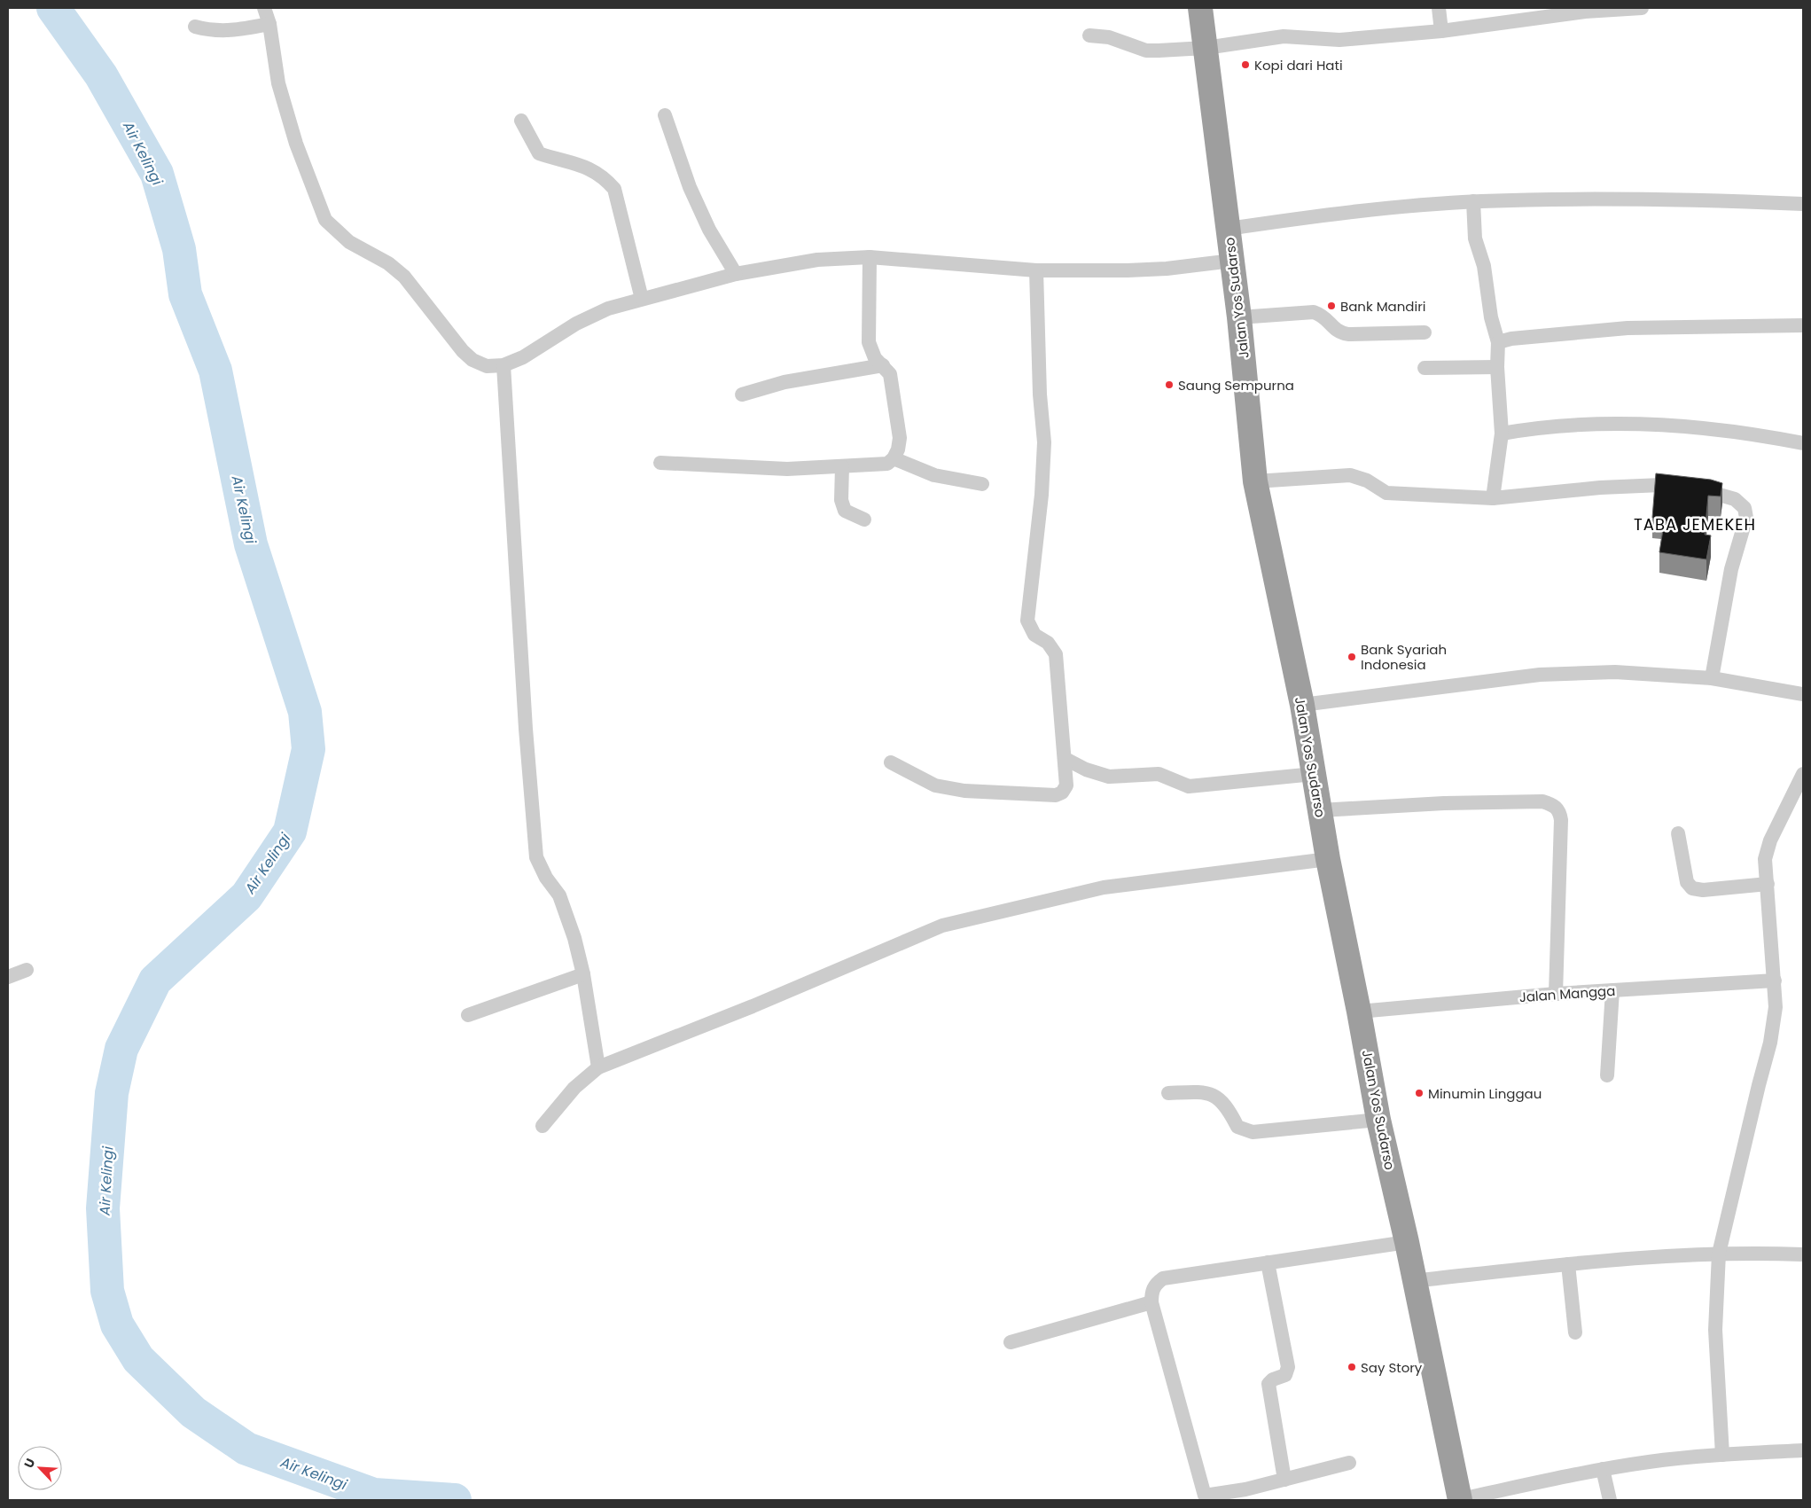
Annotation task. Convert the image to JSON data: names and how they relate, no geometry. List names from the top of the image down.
{
  "streets": {
    "highway": ["Jalan Yos Sudarso"],
    "street": ["Jalan Mangga"]
  },
  "crossings": [
    ["Jalan Yos Sudarso", "Jalan Mangga"]
  ],
  "districts": ["TABA JEMEKEH"],
  "water": ["Air Kelingi"],
  "places": [
    "Kopi dari Hati",
    "Bank Mandiri",
    "Saung Sempurna",
    "Bank Syariah Indonesia",
    "Minumin Linggau",
    "Say Story"
  ],
  "north": "top left"
}
